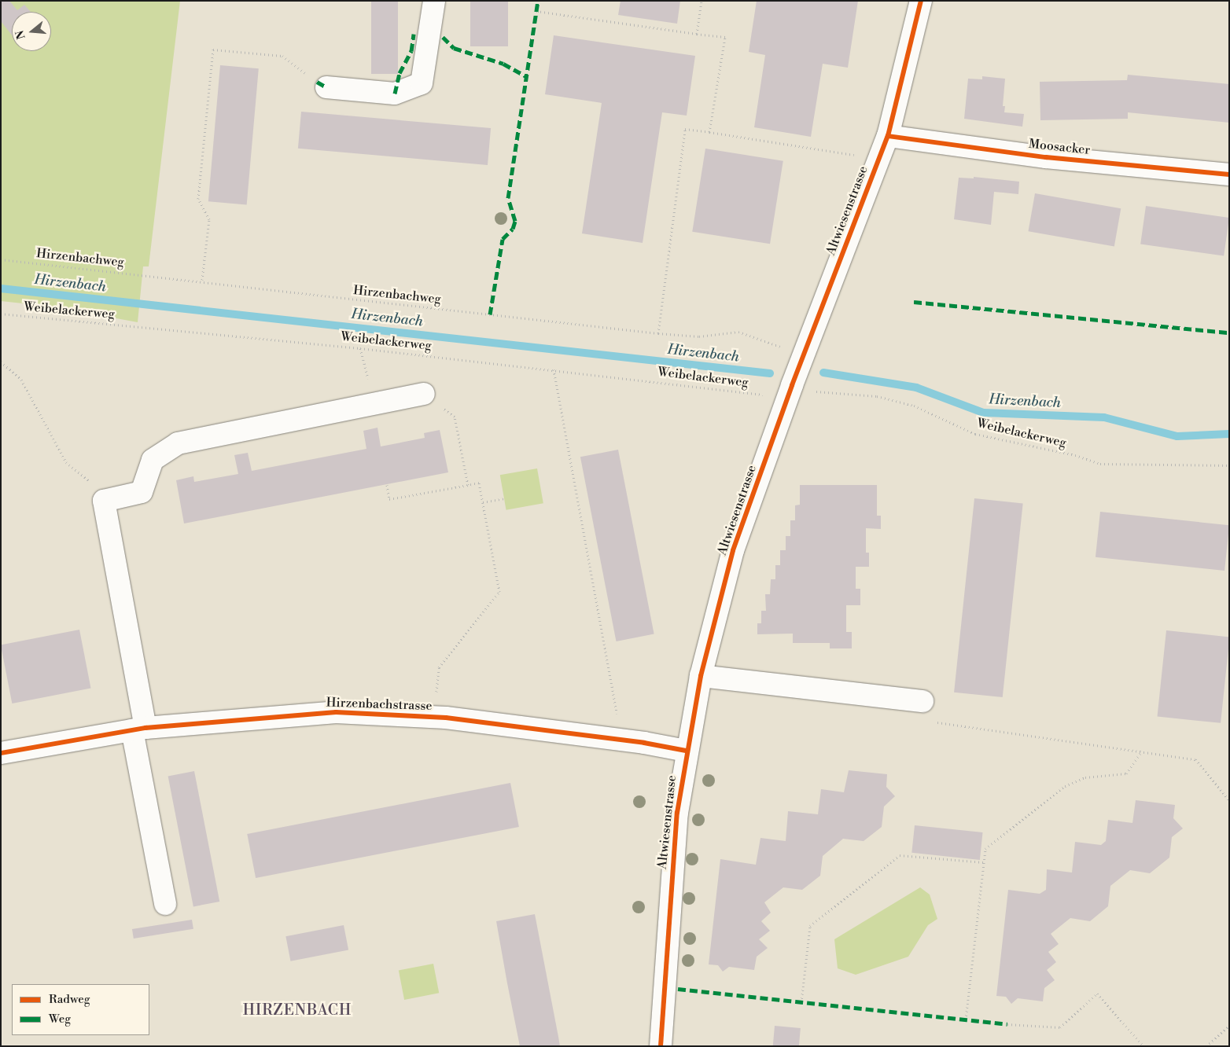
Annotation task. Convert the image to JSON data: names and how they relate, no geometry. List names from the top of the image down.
{
  "streets": {
    "street": ["Moosacker", "Altwiesenstrasse", "Hirzenbachstrasse"],
    "path": ["Hirzenbachweg", "Weibelackerweg"]
  },
  "crossings": [
    ["Moosacker", "Altwiesenstrasse"],
    ["Altwiesenstrasse", "Weibelackerweg"],
    ["Altwiesenstrasse", "Hirzenbachstrasse"]
  ],
  "districts": ["HIRZENBACH"],
  "water": ["Hirzenbach"],
  "legend": ["Radweg", "Weg"],
  "north": "left"
}
